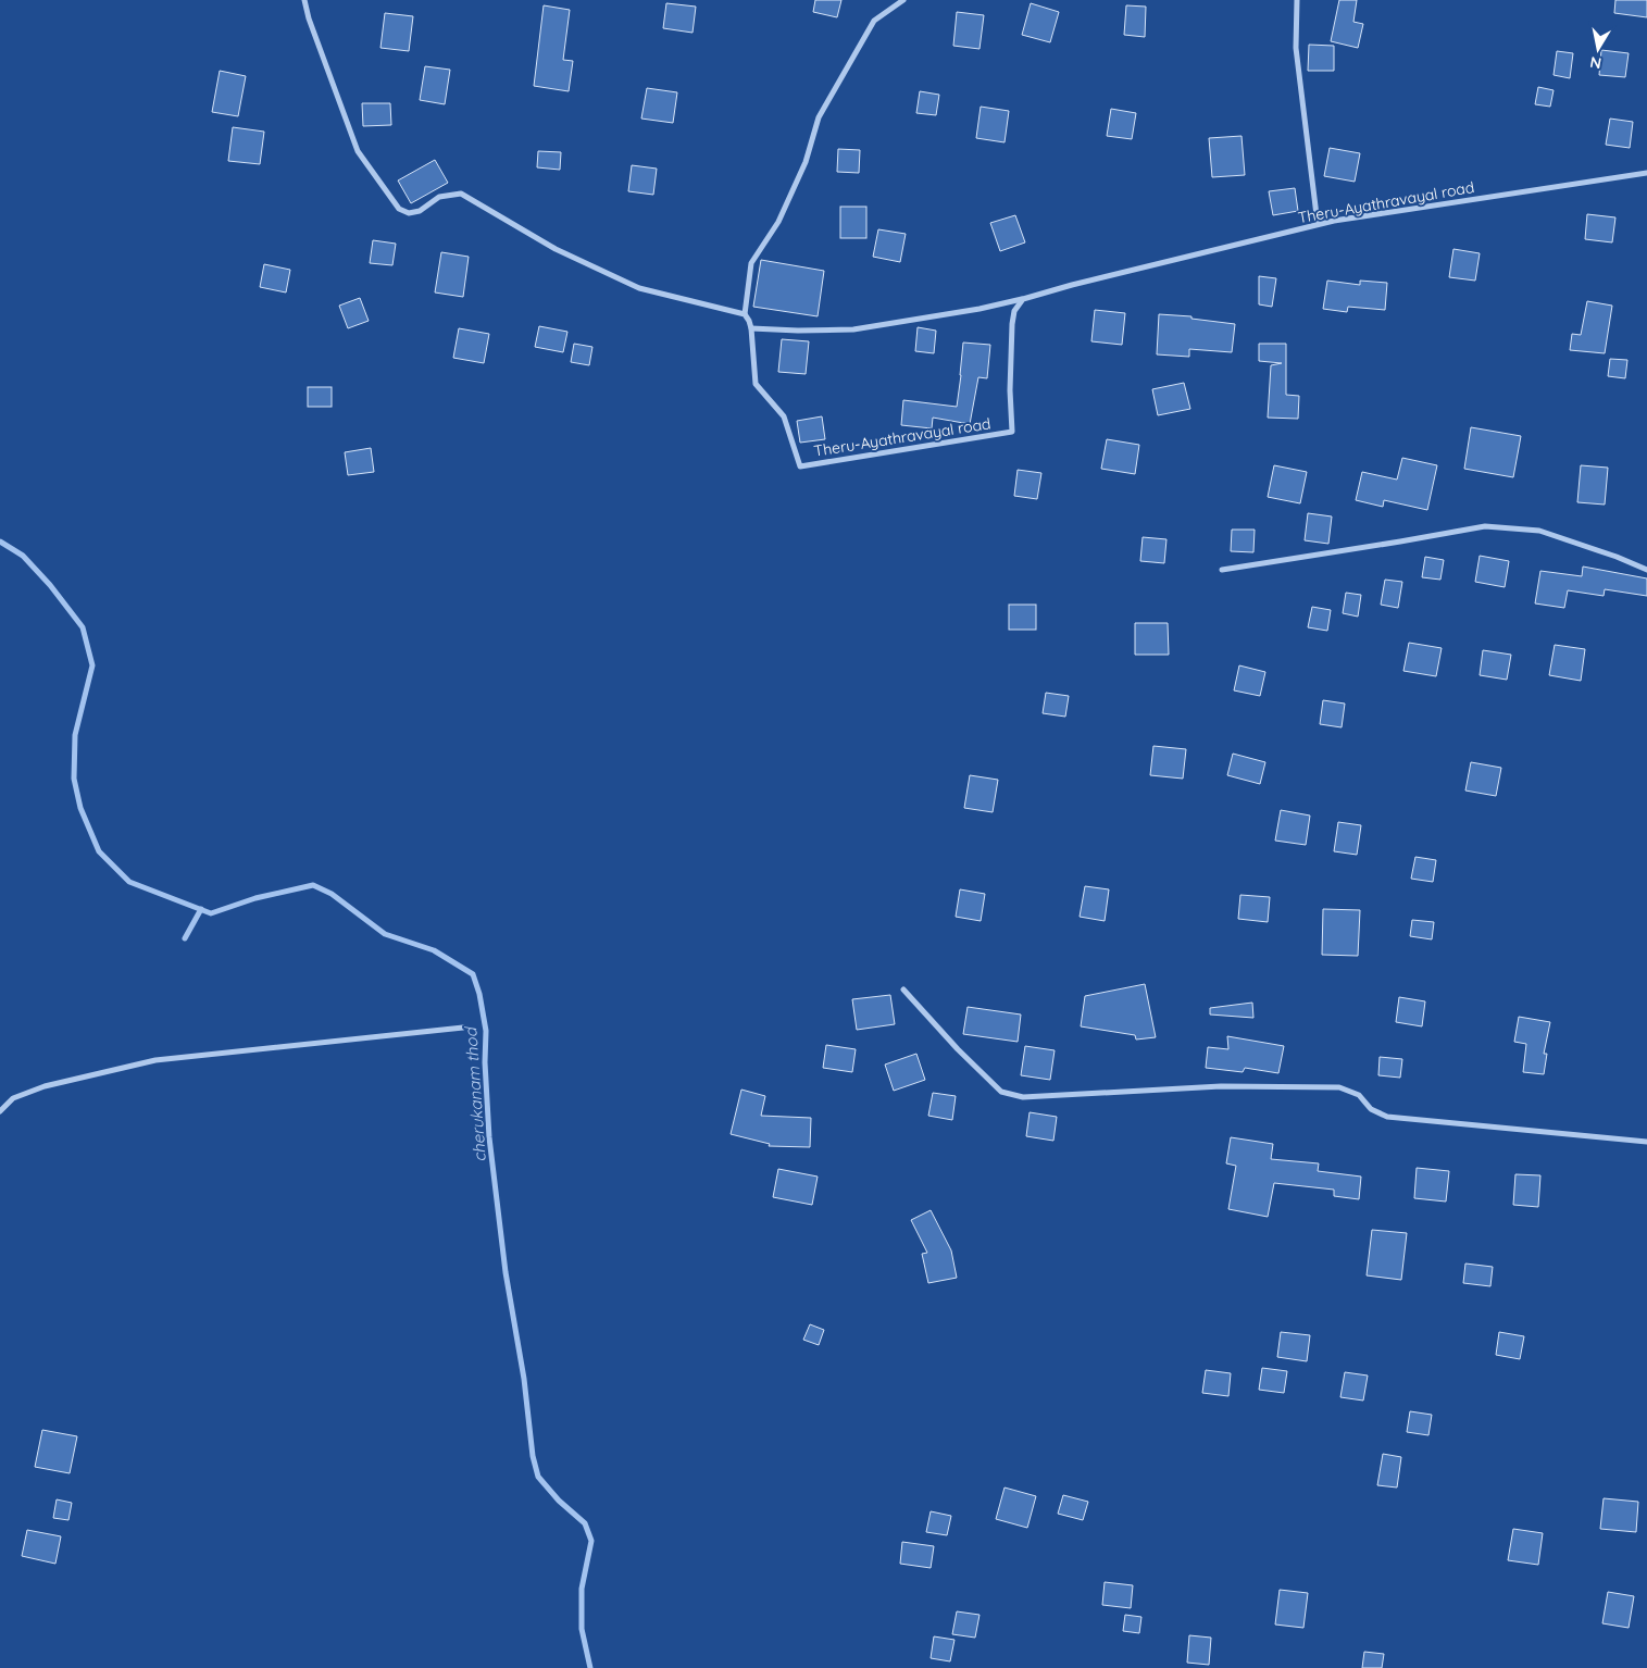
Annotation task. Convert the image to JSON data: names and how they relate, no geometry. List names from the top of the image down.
{
  "streets": {
    "street": ["Theru-Ayathravayal road"]
  },
  "water": ["cherukanam thod"],
  "north": "bottom"
}
